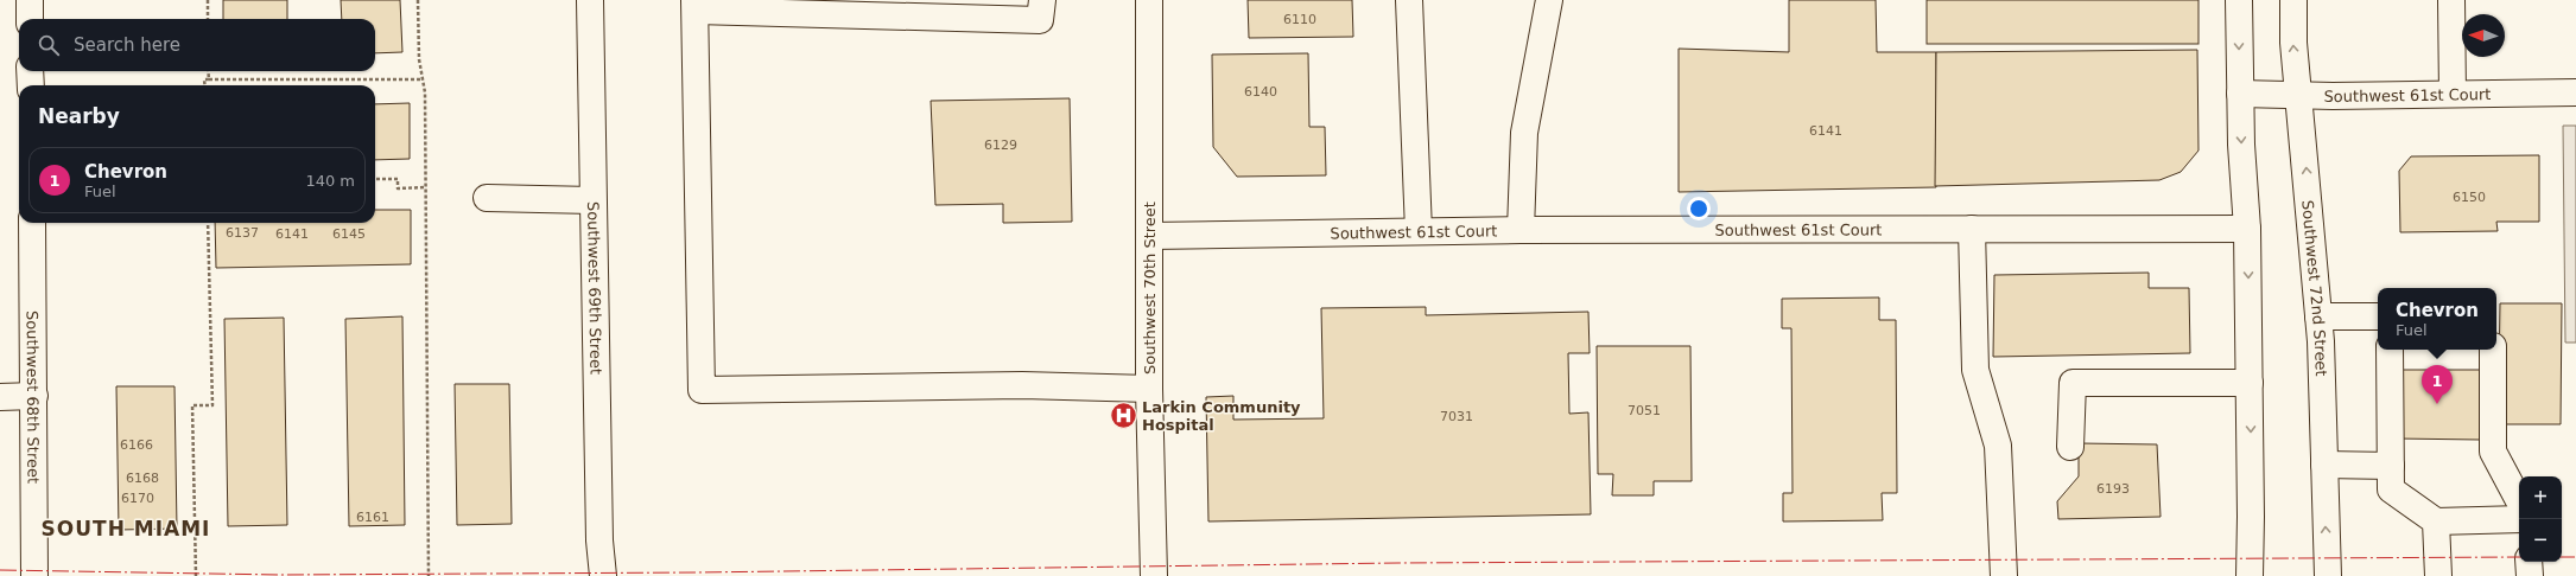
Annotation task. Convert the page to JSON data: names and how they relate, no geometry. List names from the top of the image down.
{
  "streets": {
    "street": [
      "Southwest 61st Court",
      "Southwest 69th Street",
      "Southwest 70th Street",
      "Southwest 72nd Street",
      "Southwest 68th Street"
    ]
  },
  "crossings": [
    ["Southwest 61st Court", "Southwest 70th Street"],
    ["Southwest 61st Court", "Southwest 72nd Street"]
  ],
  "districts": ["SOUTH MIAMI"],
  "places": {
    "hospital": ["Larkin Community Hospital"]
  },
  "house_numbers": [
    "6110",
    "6140",
    "6141",
    "6129",
    "6150",
    "6137",
    "6141",
    "6145",
    "7051",
    "7031",
    "6166",
    "6168",
    "6193",
    "6170",
    "6161"
  ],
  "north": "left",
  "page": {
    "search": "Search here",
    "heading": "Nearby",
    "list": [
      {
        "mark": "1",
        "name": "Chevron",
        "note": "Fuel",
        "value": "140 m"
      }
    ],
    "popup": ["Chevron", "Fuel"],
    "pins": "1",
    "map_buttons": ["+", "−"]
  }
}
